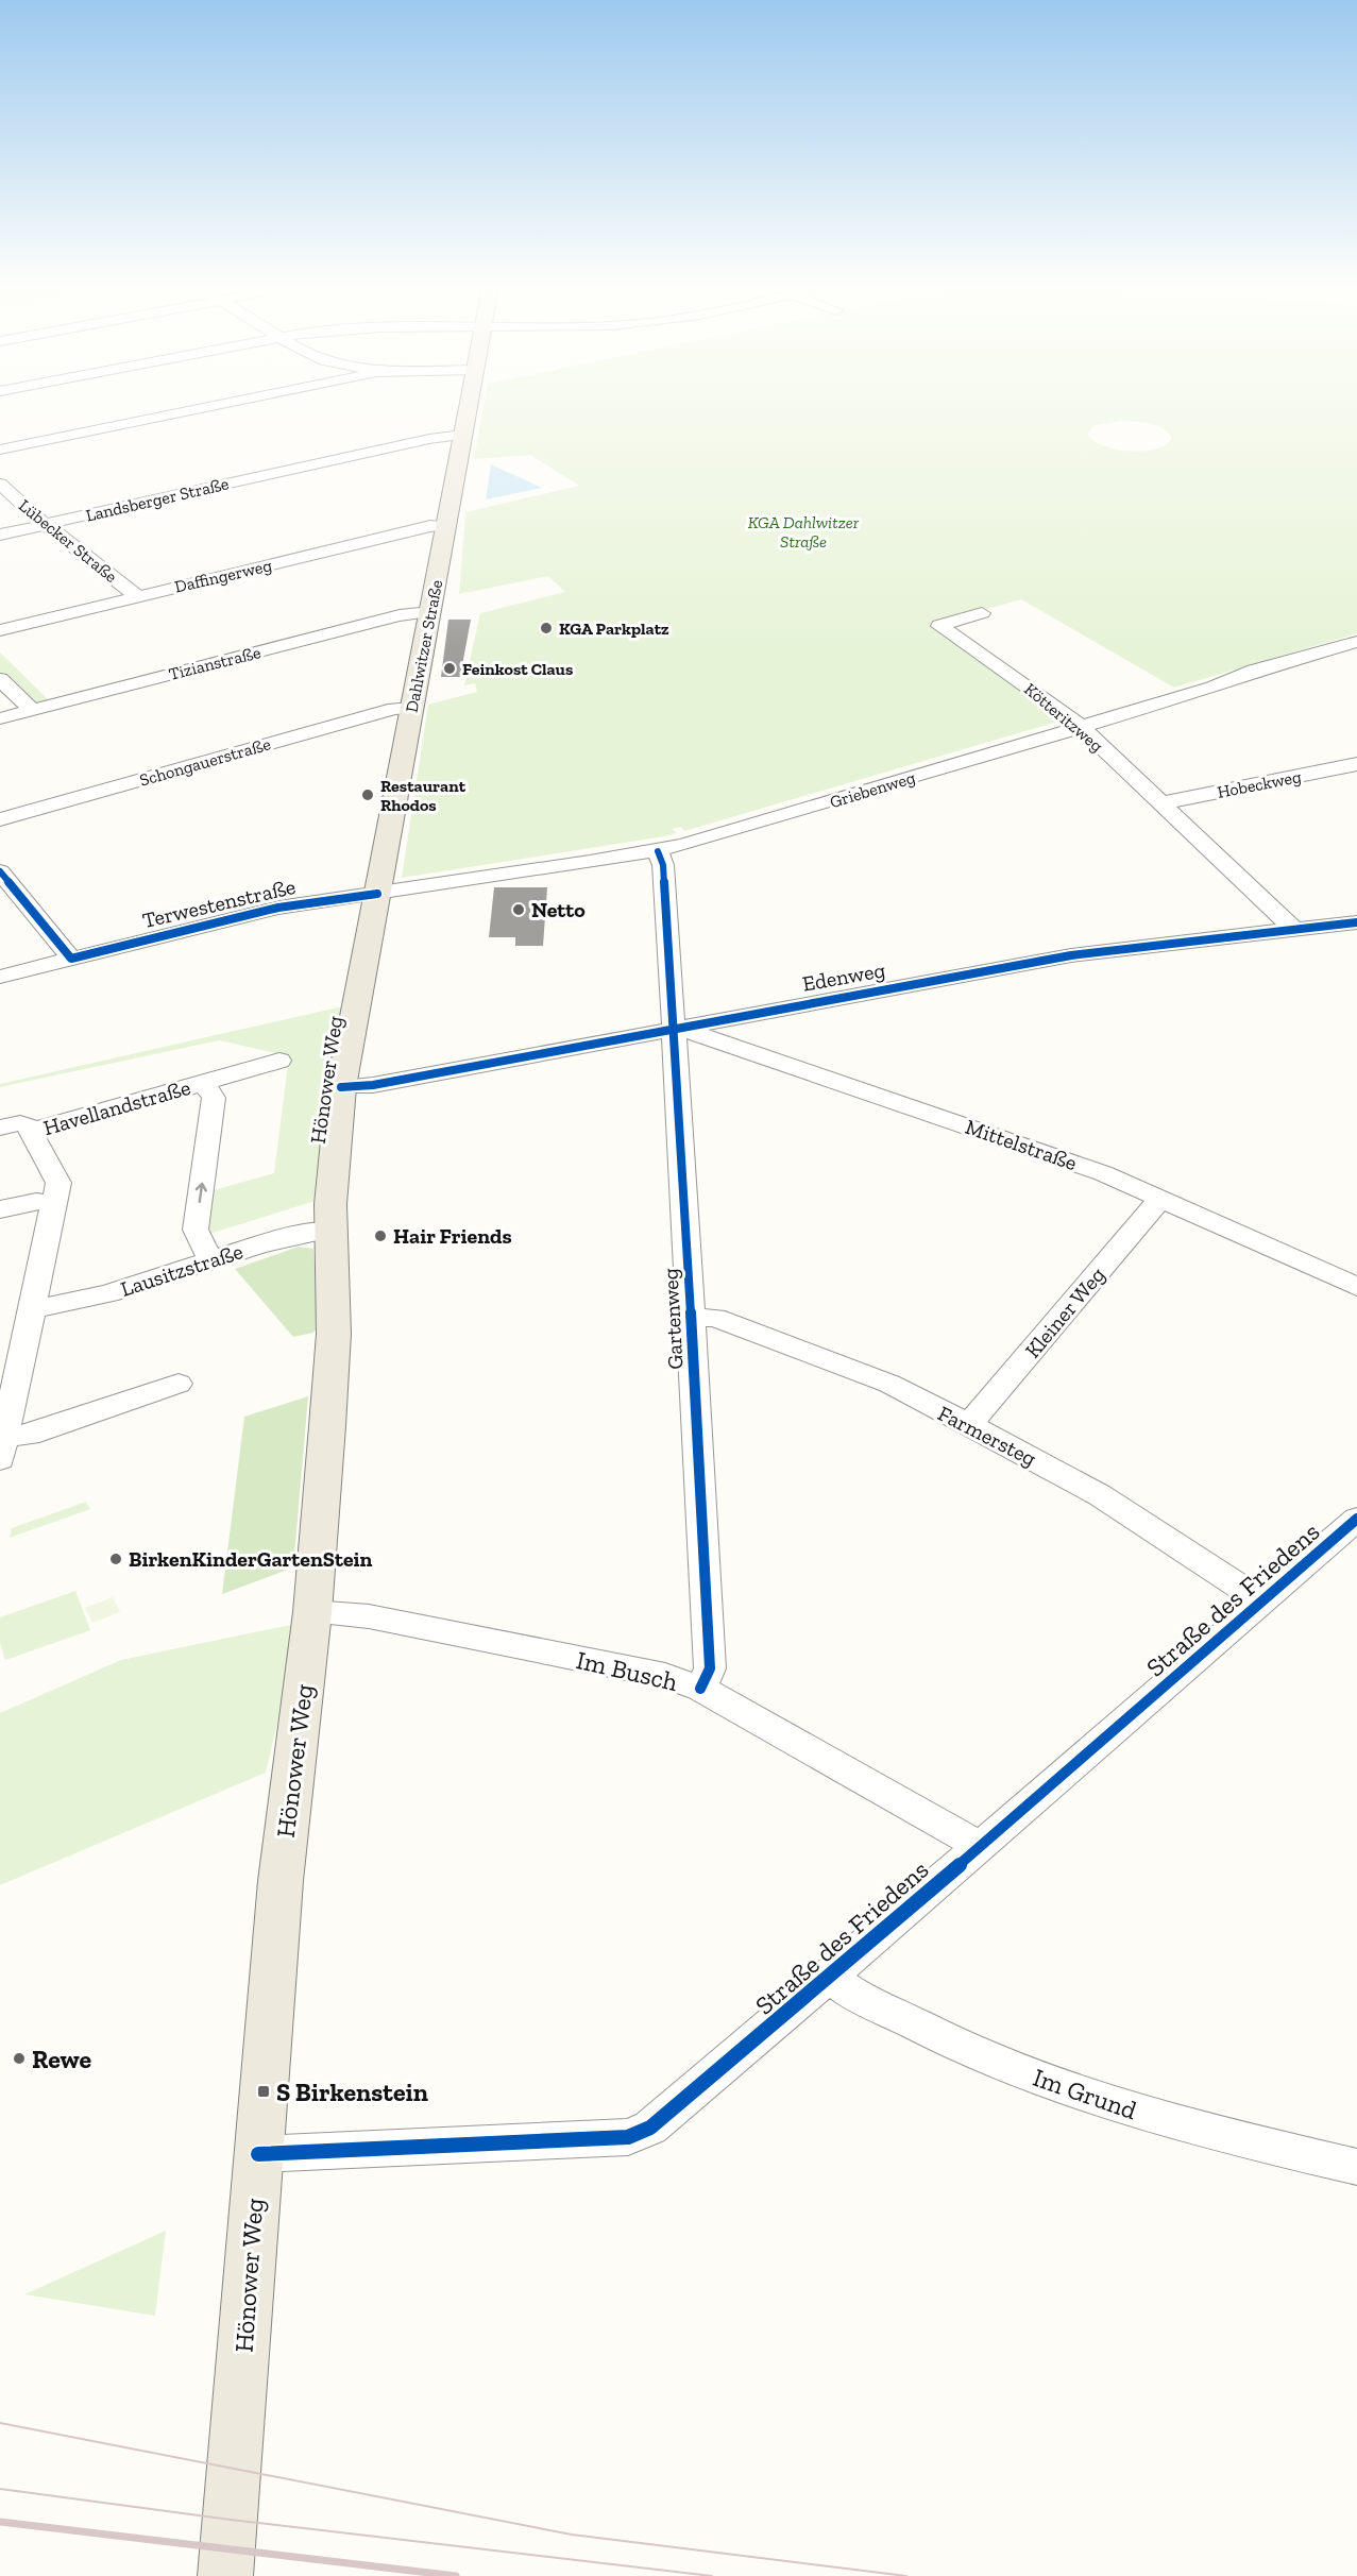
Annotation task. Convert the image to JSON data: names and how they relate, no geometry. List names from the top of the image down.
{
  "streets": {
    "main road": ["Dahlwitzer Straße", "Hönower Weg"],
    "street": [
      "Landsberger Straße",
      "Lübecker Straße",
      "Daffingerweg",
      "Tizianstraße",
      "Kötteritzweg",
      "Schongauerstraße",
      "Hobeckweg",
      "Griebenweg",
      "Terwestenstraße",
      "Edenweg",
      "Havellandstraße",
      "Mittelstraße",
      "Lausitzstraße",
      "Kleiner Weg",
      "Gartenweg",
      "Farmersteg",
      "Straße des Friedens",
      "Im Busch",
      "Im Grund"
    ]
  },
  "crossings": [
    ["Landsberger Straße", "Lübecker Straße"],
    ["Landsberger Straße", "Dahlwitzer Straße"],
    ["Lübecker Straße", "Daffingerweg"],
    ["Daffingerweg", "Dahlwitzer Straße"],
    ["Dahlwitzer Straße", "Tizianstraße"],
    ["Dahlwitzer Straße", "Schongauerstraße"],
    ["Dahlwitzer Straße", "Griebenweg"],
    ["Dahlwitzer Straße", "Terwestenstraße"],
    ["Dahlwitzer Straße", "Hönower Weg"],
    ["Kötteritzweg", "Hobeckweg"],
    ["Kötteritzweg", "Griebenweg"],
    ["Kötteritzweg", "Edenweg"],
    ["Griebenweg", "Terwestenstraße"],
    ["Griebenweg", "Gartenweg"],
    ["Edenweg", "Hönower Weg"],
    ["Edenweg", "Mittelstraße"],
    ["Edenweg", "Gartenweg"],
    ["Hönower Weg", "Lausitzstraße"],
    ["Hönower Weg", "Straße des Friedens"],
    ["Hönower Weg", "Im Busch"],
    ["Havellandstraße", "Lausitzstraße"],
    ["Mittelstraße", "Kleiner Weg"],
    ["Mittelstraße", "Gartenweg"],
    ["Kleiner Weg", "Farmersteg"],
    ["Gartenweg", "Farmersteg"],
    ["Gartenweg", "Im Busch"],
    ["Farmersteg", "Straße des Friedens"],
    ["Straße des Friedens", "Im Busch"],
    ["Straße des Friedens", "Im Grund"]
  ],
  "parks": ["KGA Dahlwitzer Straße"],
  "places": {
    "other": [
      "KGA Parkplatz",
      "Feinkost Claus",
      "Restaurant Rhodos",
      "Netto",
      "Hair Friends",
      "BirkenKinderGartenStein",
      "Rewe"
    ],
    "transit": ["S Birkenstein"]
  }
}
